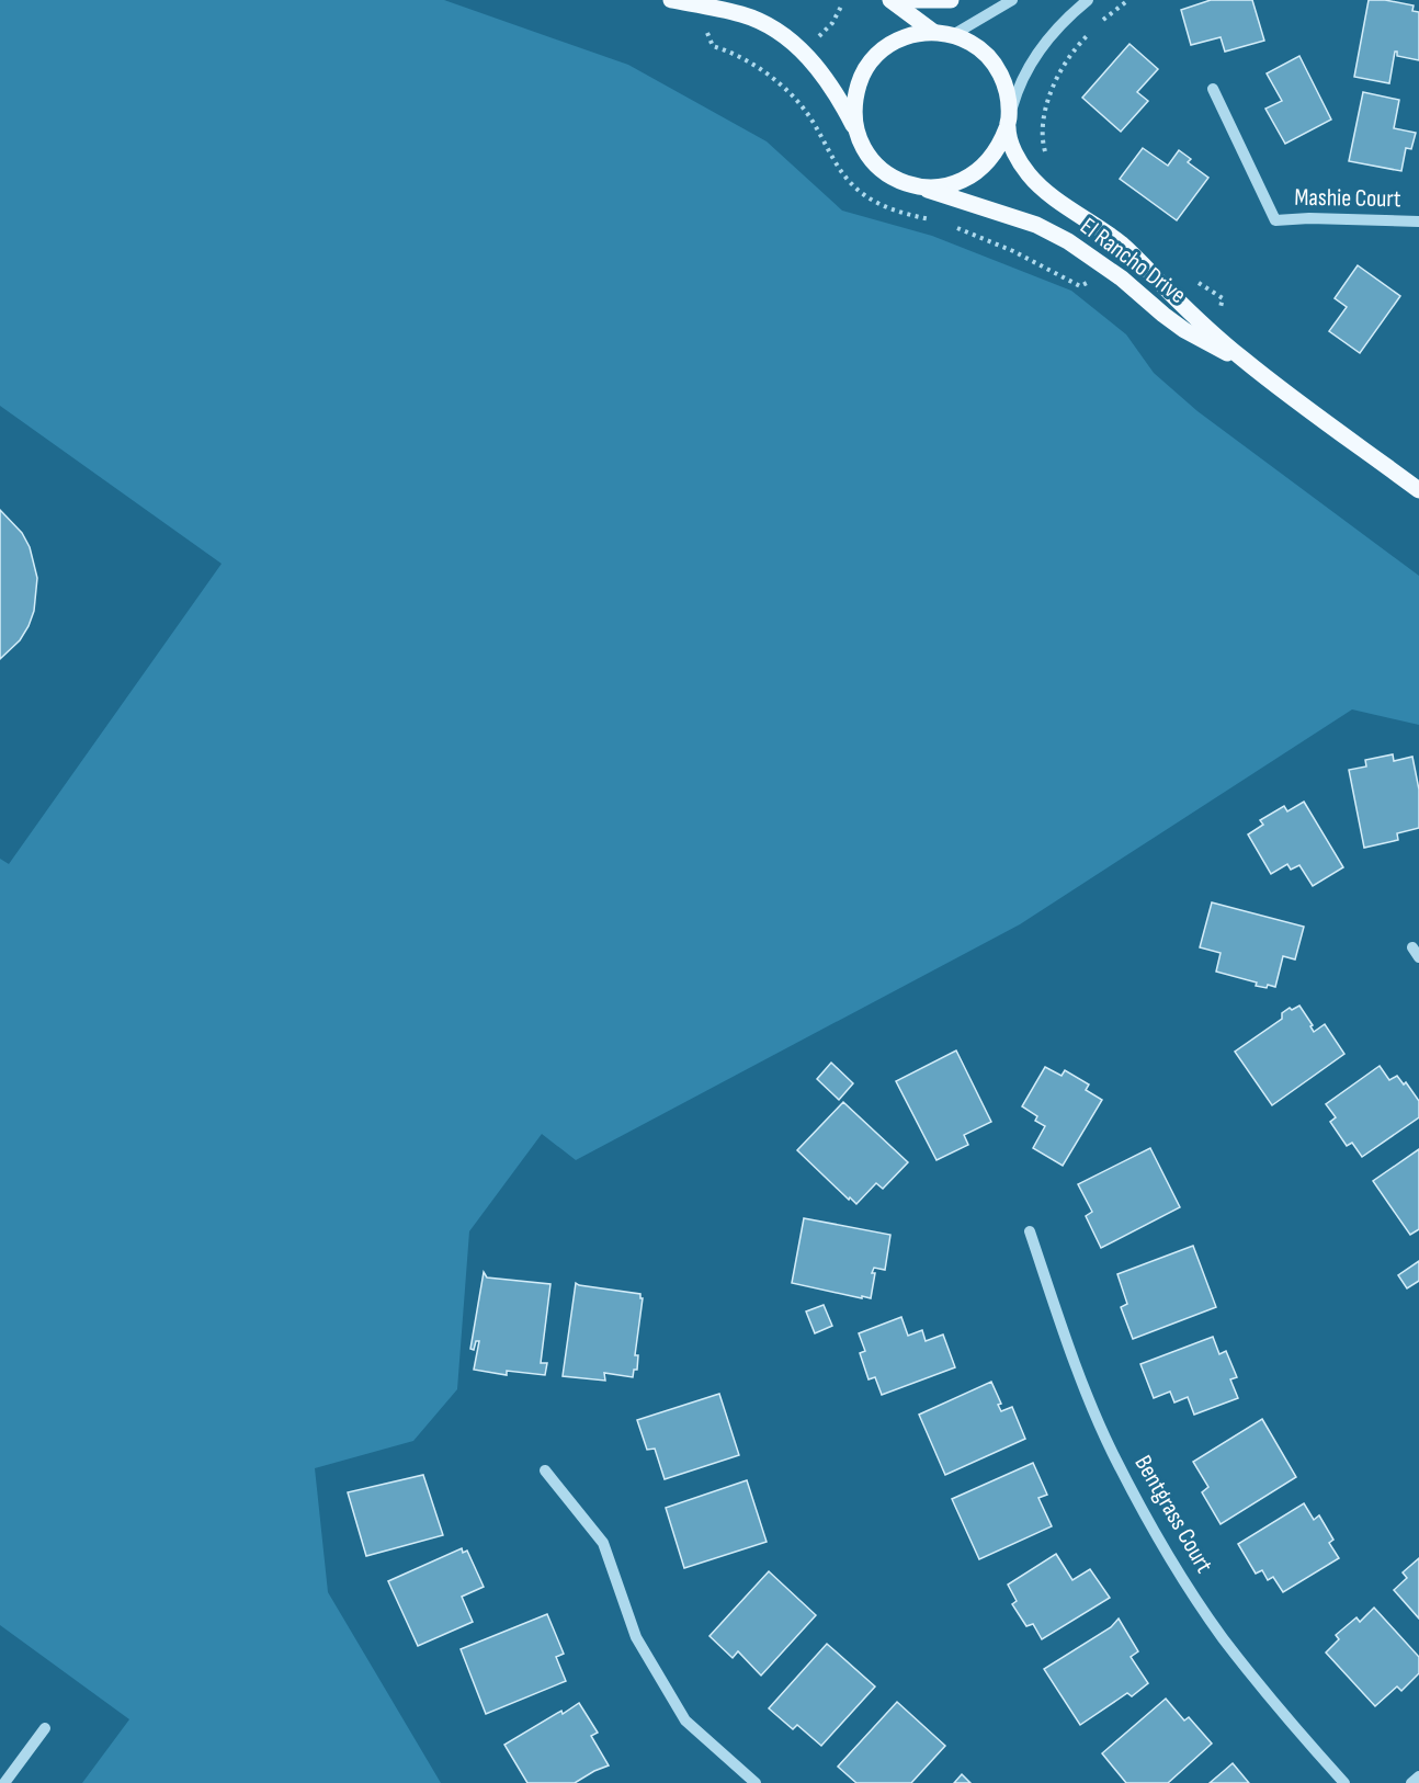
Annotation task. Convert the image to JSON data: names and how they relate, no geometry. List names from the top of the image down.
{
  "streets": {
    "main road": ["El Rancho Drive"],
    "street": ["Mashie Court", "Bentgrass Court"]
  }
}
